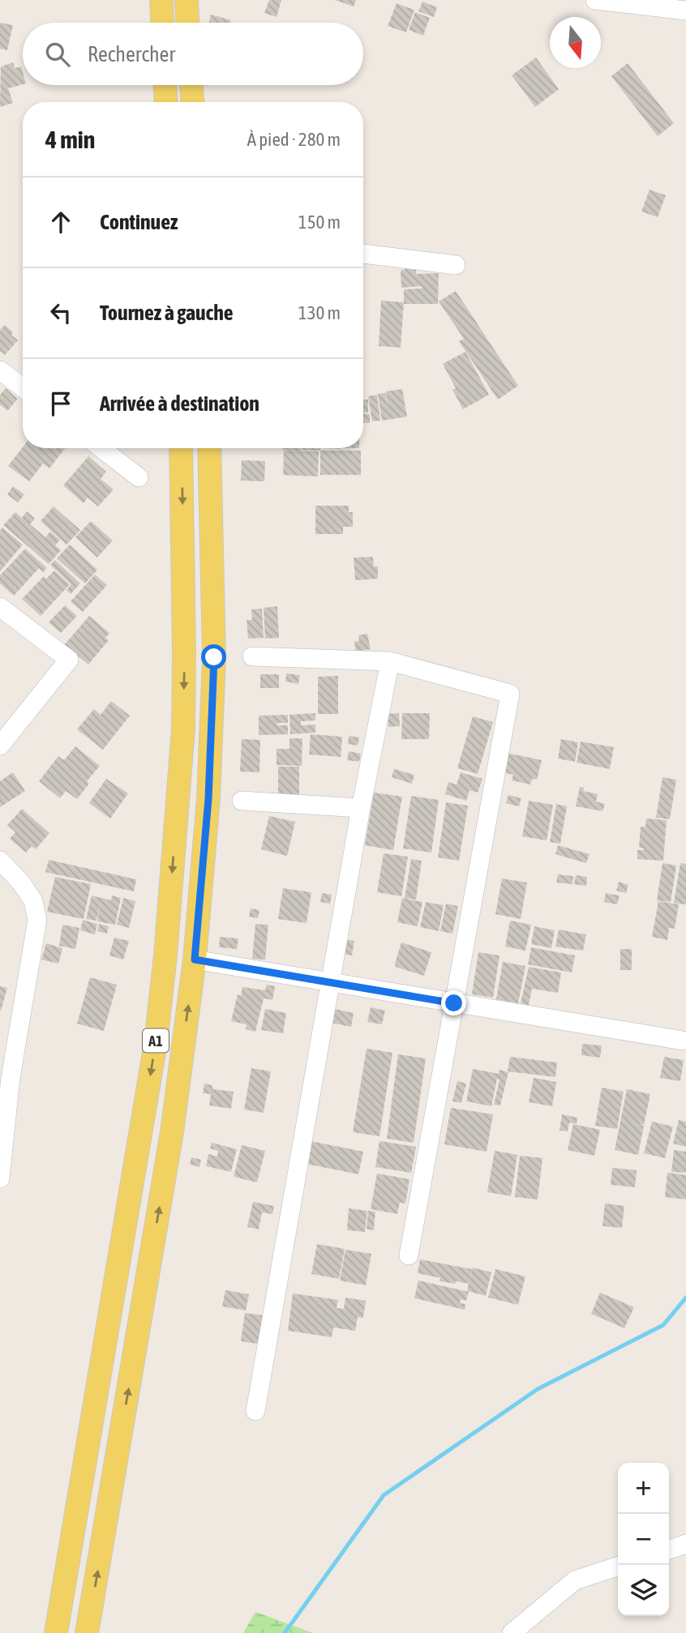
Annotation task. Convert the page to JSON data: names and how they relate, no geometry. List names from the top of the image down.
{
  "streets": {
    "main road": ["A1"]
  },
  "north": "bottom",
  "page": {
    "search": "Rechercher",
    "heading": ["4 min", "À pied · 280 m"],
    "list": [
      ["Continuez", "150 m"],
      ["Tournez à gauche", "130 m"],
      "Arrivée à destination"
    ],
    "map_buttons": ["+", "−"]
  }
}
